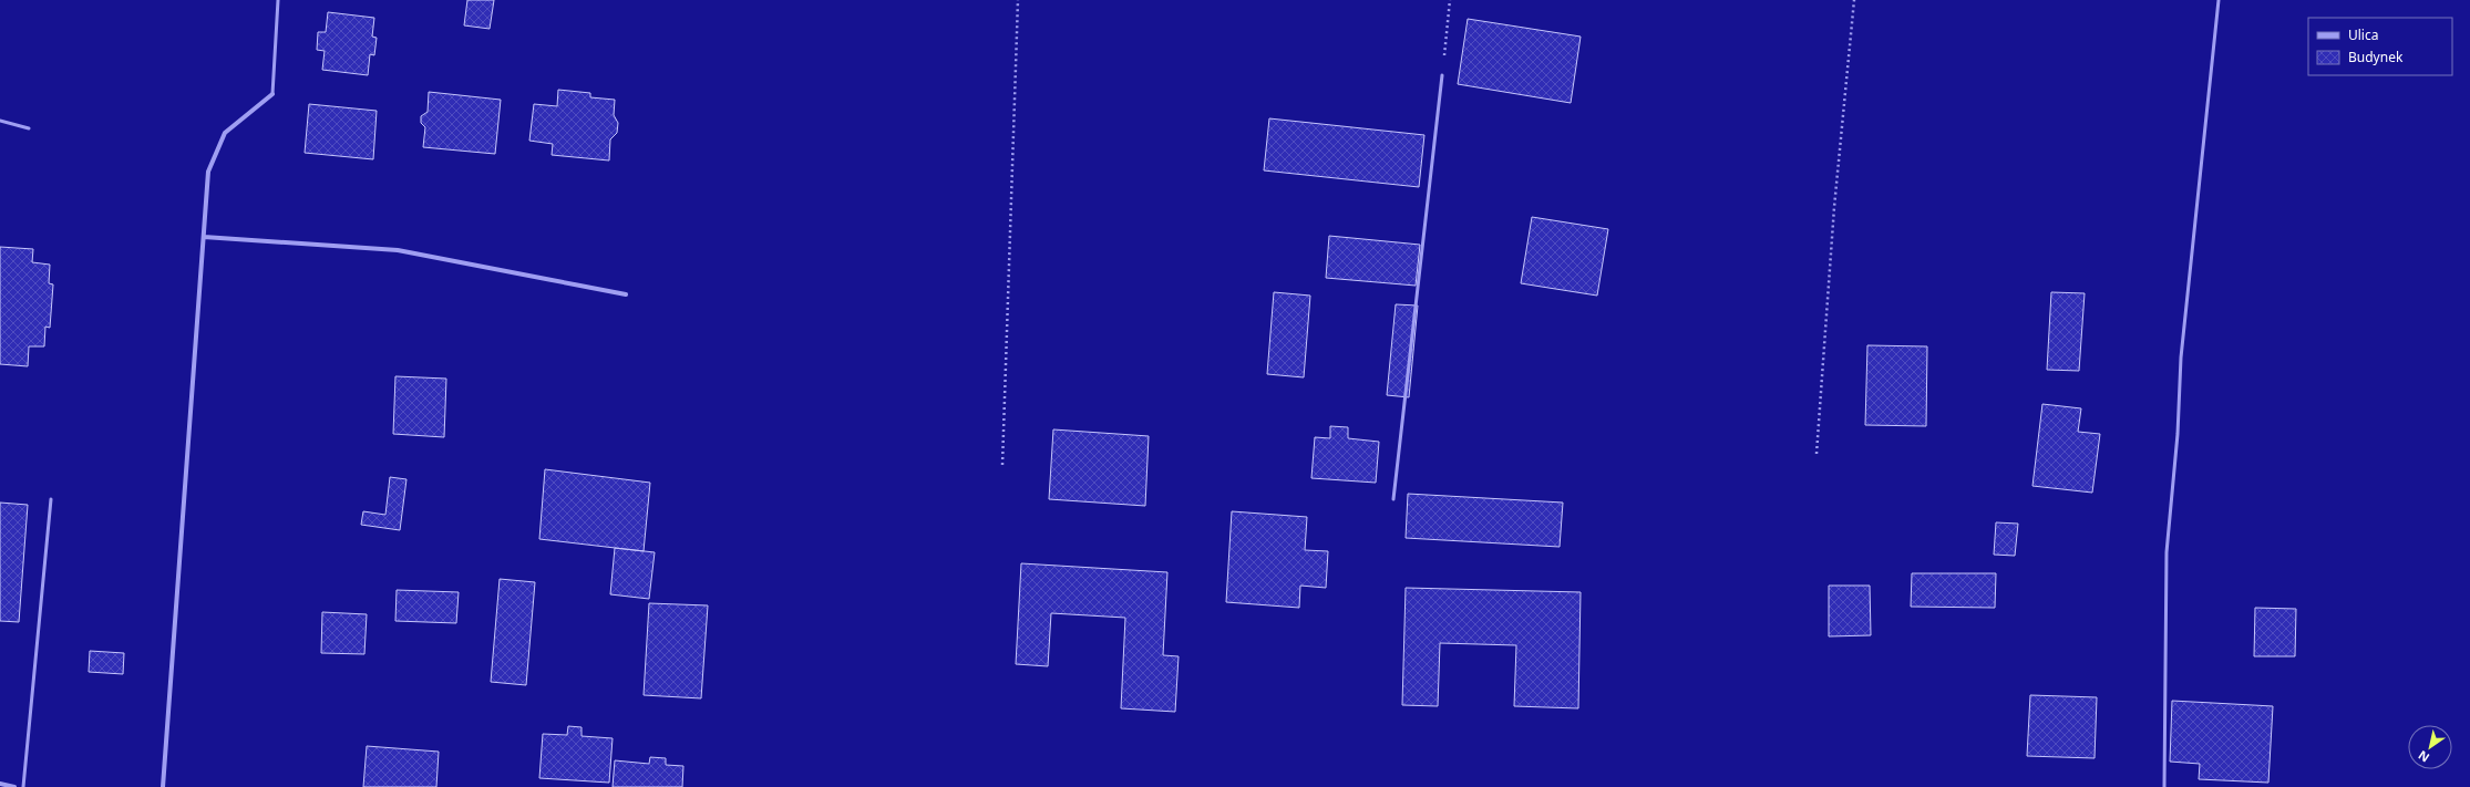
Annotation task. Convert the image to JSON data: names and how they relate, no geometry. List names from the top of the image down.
{
  "legend": ["Ulica", "Budynek"],
  "north": "bottom left"
}
